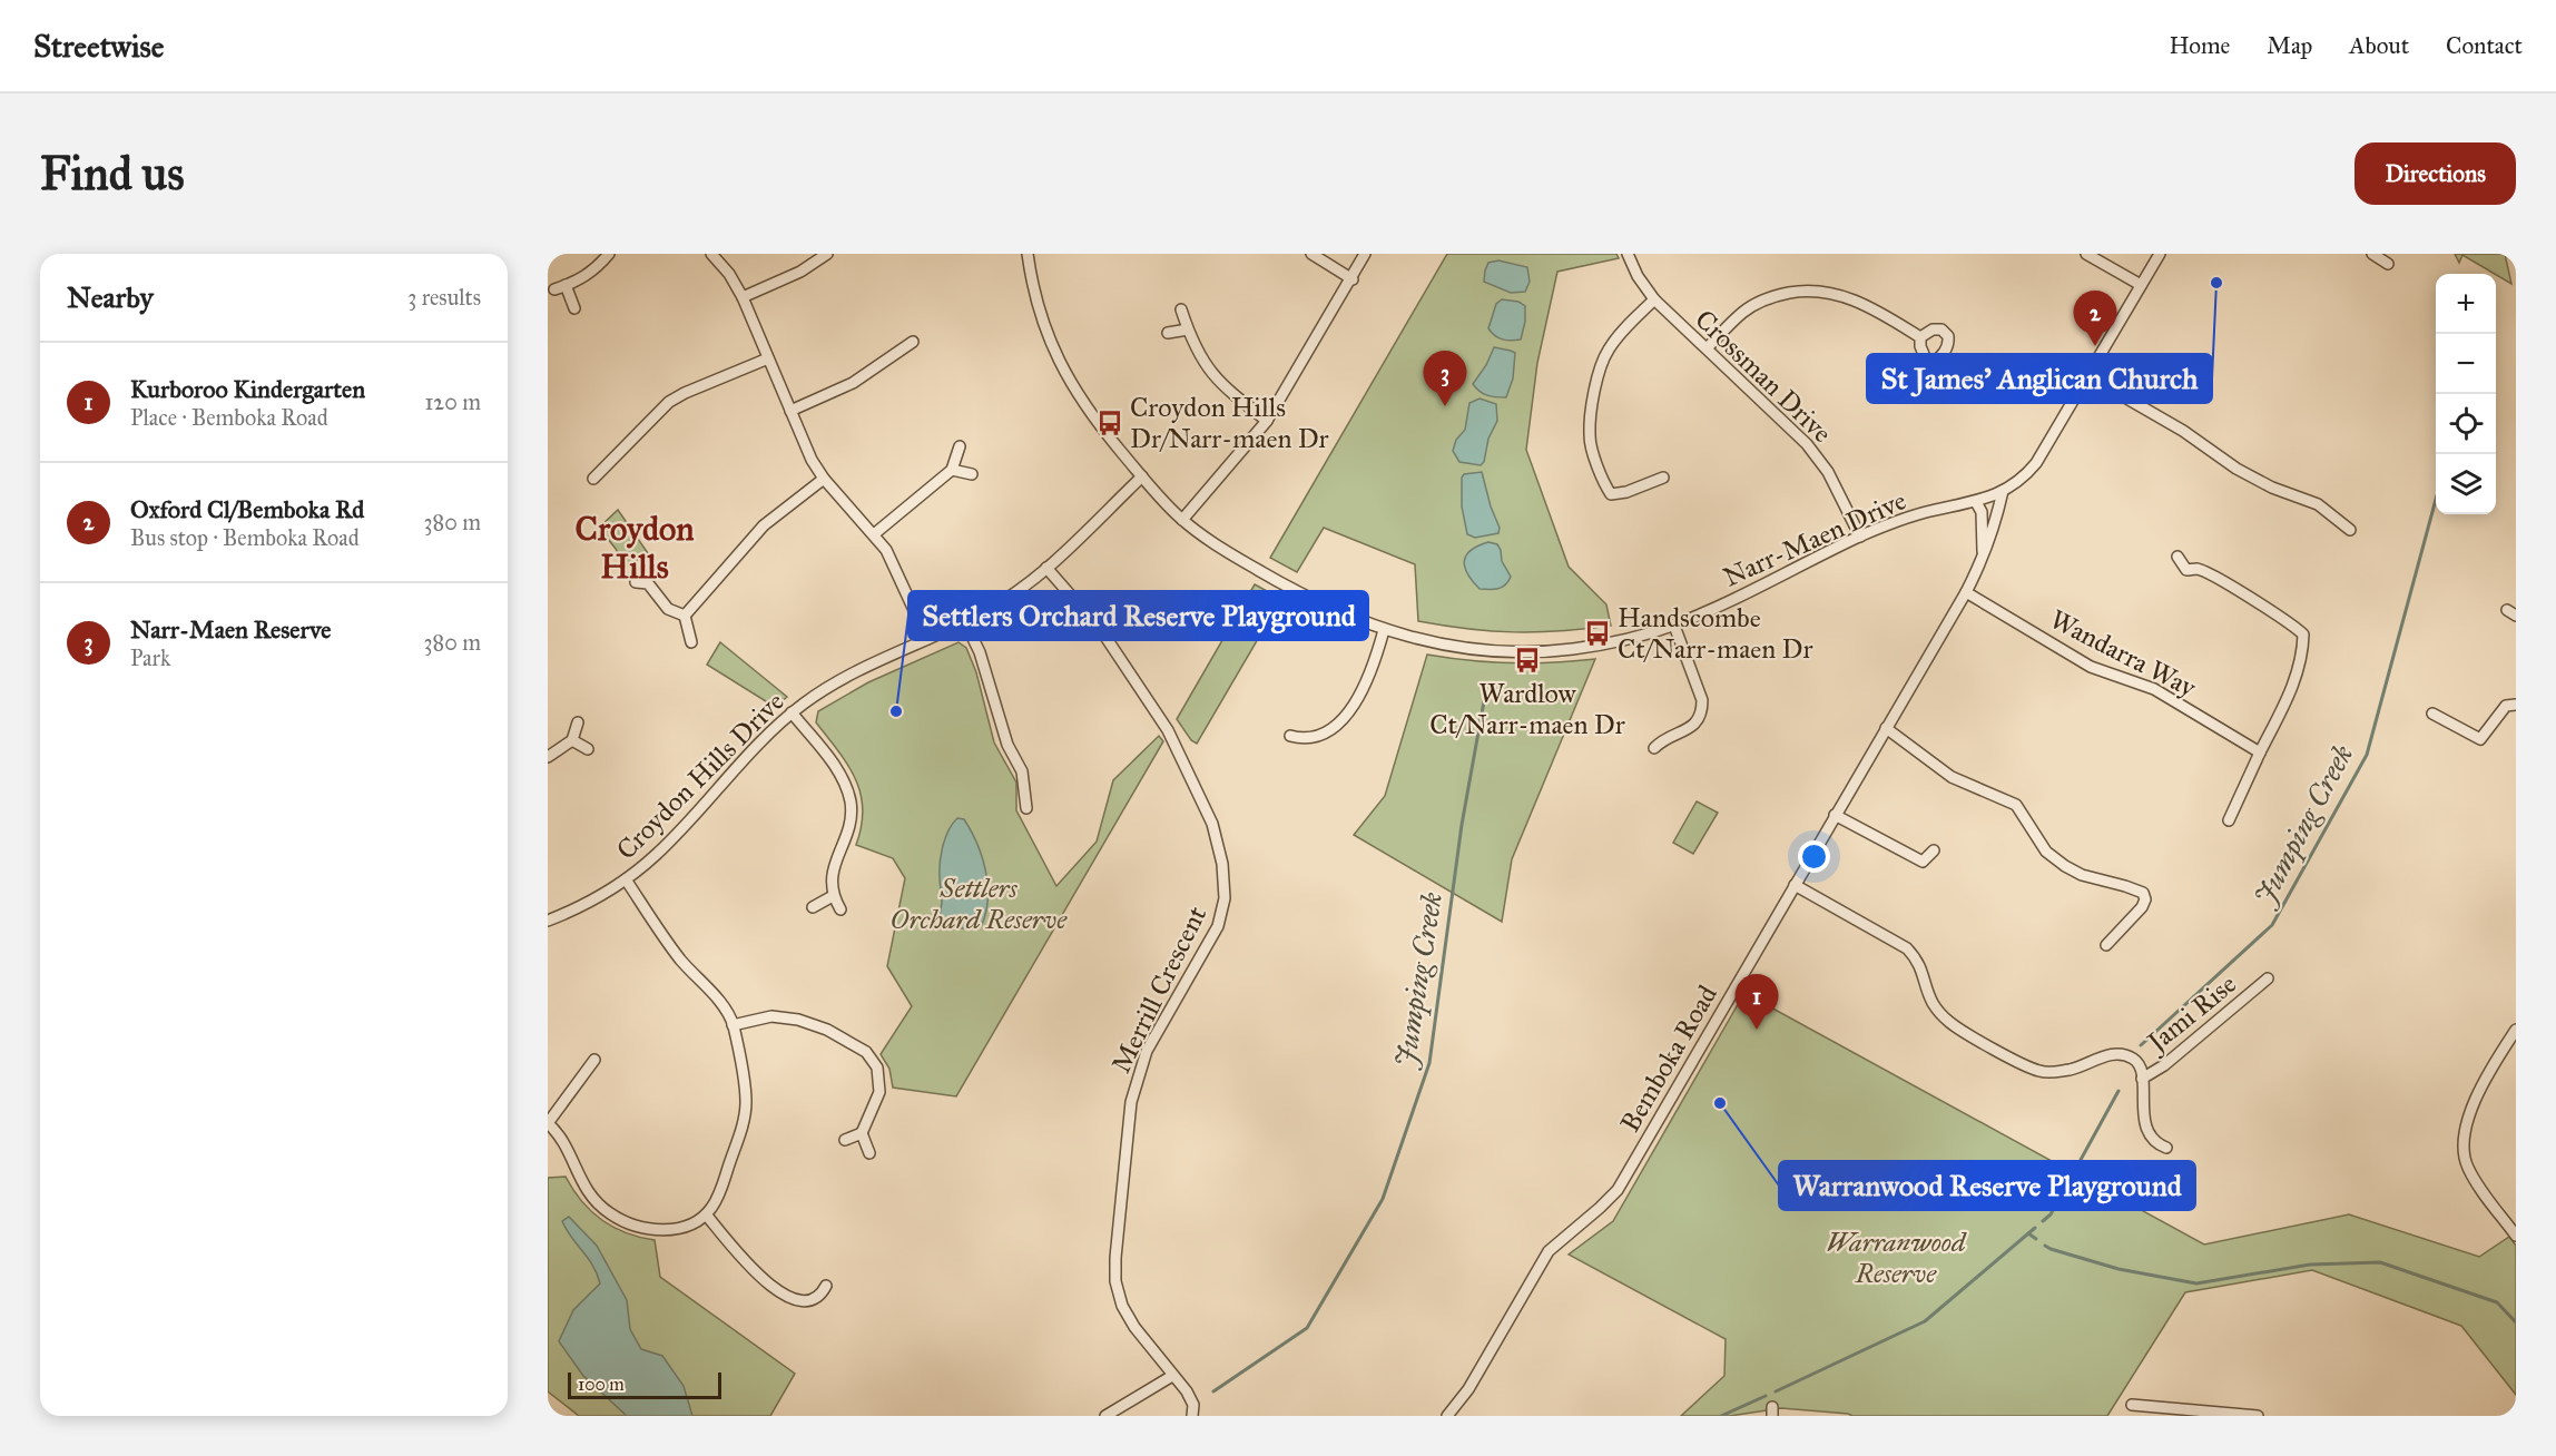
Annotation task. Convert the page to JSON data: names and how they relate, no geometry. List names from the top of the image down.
{
  "streets": {
    "street": [
      "Crossman Drive",
      "Narr-Maen Drive",
      "Wandarra Way",
      "Croydon Hills Drive",
      "Merrill Crescent",
      "Jami Rise",
      "Bemboka Road"
    ]
  },
  "crossings": [
    ["Crossman Drive", "Narr-Maen Drive"],
    ["Narr-Maen Drive", "Croydon Hills Drive"],
    ["Narr-Maen Drive", "Bemboka Road"],
    ["Wandarra Way", "Bemboka Road"],
    ["Croydon Hills Drive", "Merrill Crescent"]
  ],
  "districts": ["Croydon Hills"],
  "water": ["Jumping Creek"],
  "parks": ["Settlers Orchard Reserve", "Warranwood Reserve"],
  "places": {
    "other": ["St James' Anglican Church", "Settlers Orchard Reserve Playground", "Warranwood Reserve Playground"],
    "bus stop": ["Croydon Hills Dr/Narr-maen Dr", "Handscombe Ct/Narr-maen Dr", "Wardlow Ct/Narr-maen Dr"]
  },
  "scale_bar": "100 m",
  "page": {
    "header": "Streetwise",
    "nav": [
      "Home",
      "Map",
      "About",
      "Contact"
    ],
    "buttons": "Directions",
    "title": "Find us",
    "heading": ["Nearby", "3 results"],
    "map_buttons": ["+", "−"],
    "pins": ["2", "3", "1"],
    "list": [
      {
        "mark": "1",
        "name": "Kurboroo Kindergarten",
        "note": "Place · Bemboka Road",
        "value": "120 m"
      },
      {
        "mark": "2",
        "name": "Oxford Cl/Bemboka Rd",
        "note": "Bus stop · Bemboka Road",
        "value": "380 m"
      },
      {
        "mark": "3",
        "name": "Narr-Maen Reserve",
        "note": "Park",
        "value": "380 m"
      }
    ],
    "scale": "100 m"
  }
}
